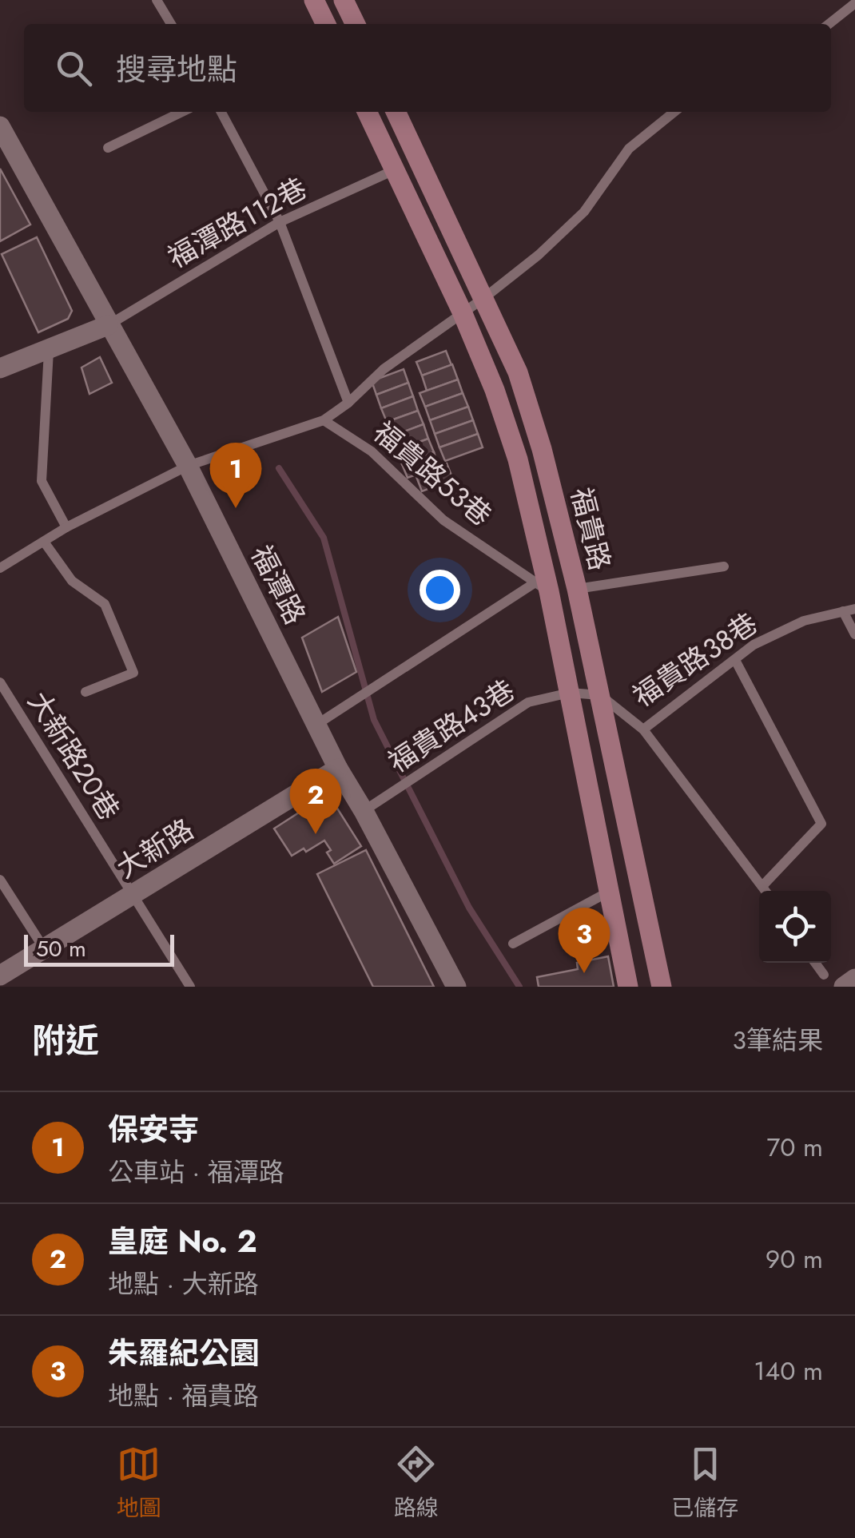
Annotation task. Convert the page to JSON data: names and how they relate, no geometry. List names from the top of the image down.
{
  "streets": {
    "street": ["福貴路", "福潭路", "大新路"],
    "lane": [
      "福潭路112巷",
      "福貴路53巷",
      "福貴路38巷",
      "福貴路43巷",
      "大新路20巷"
    ]
  },
  "crossings": [
    ["福潭路112巷", "福貴路"],
    ["福潭路112巷", "福潭路"],
    ["福貴路53巷", "福貴路"],
    ["福貴路", "福貴路38巷"],
    ["福貴路", "福貴路43巷"],
    ["福潭路", "福貴路43巷"],
    ["福潭路", "大新路"],
    ["福貴路38巷", "福貴路43巷"],
    ["大新路20巷", "大新路"]
  ],
  "scale_bar": "50 m",
  "page": {
    "search": "搜尋地點",
    "pins": ["1", "2", "3"],
    "scale": "50 m",
    "heading": ["附近", "3筆結果"],
    "list": [
      {
        "mark": "1",
        "name": "保安寺",
        "note": "公車站 · 福潭路",
        "value": "70 m"
      },
      {
        "mark": "2",
        "name": "皇庭 No. 2",
        "note": "地點 · 大新路",
        "value": "90 m"
      },
      {
        "mark": "3",
        "name": "朱羅紀公園",
        "note": "地點 · 福貴路",
        "value": "140 m"
      }
    ],
    "nav": ["地圖", "路線", "已儲存"]
  }
}
